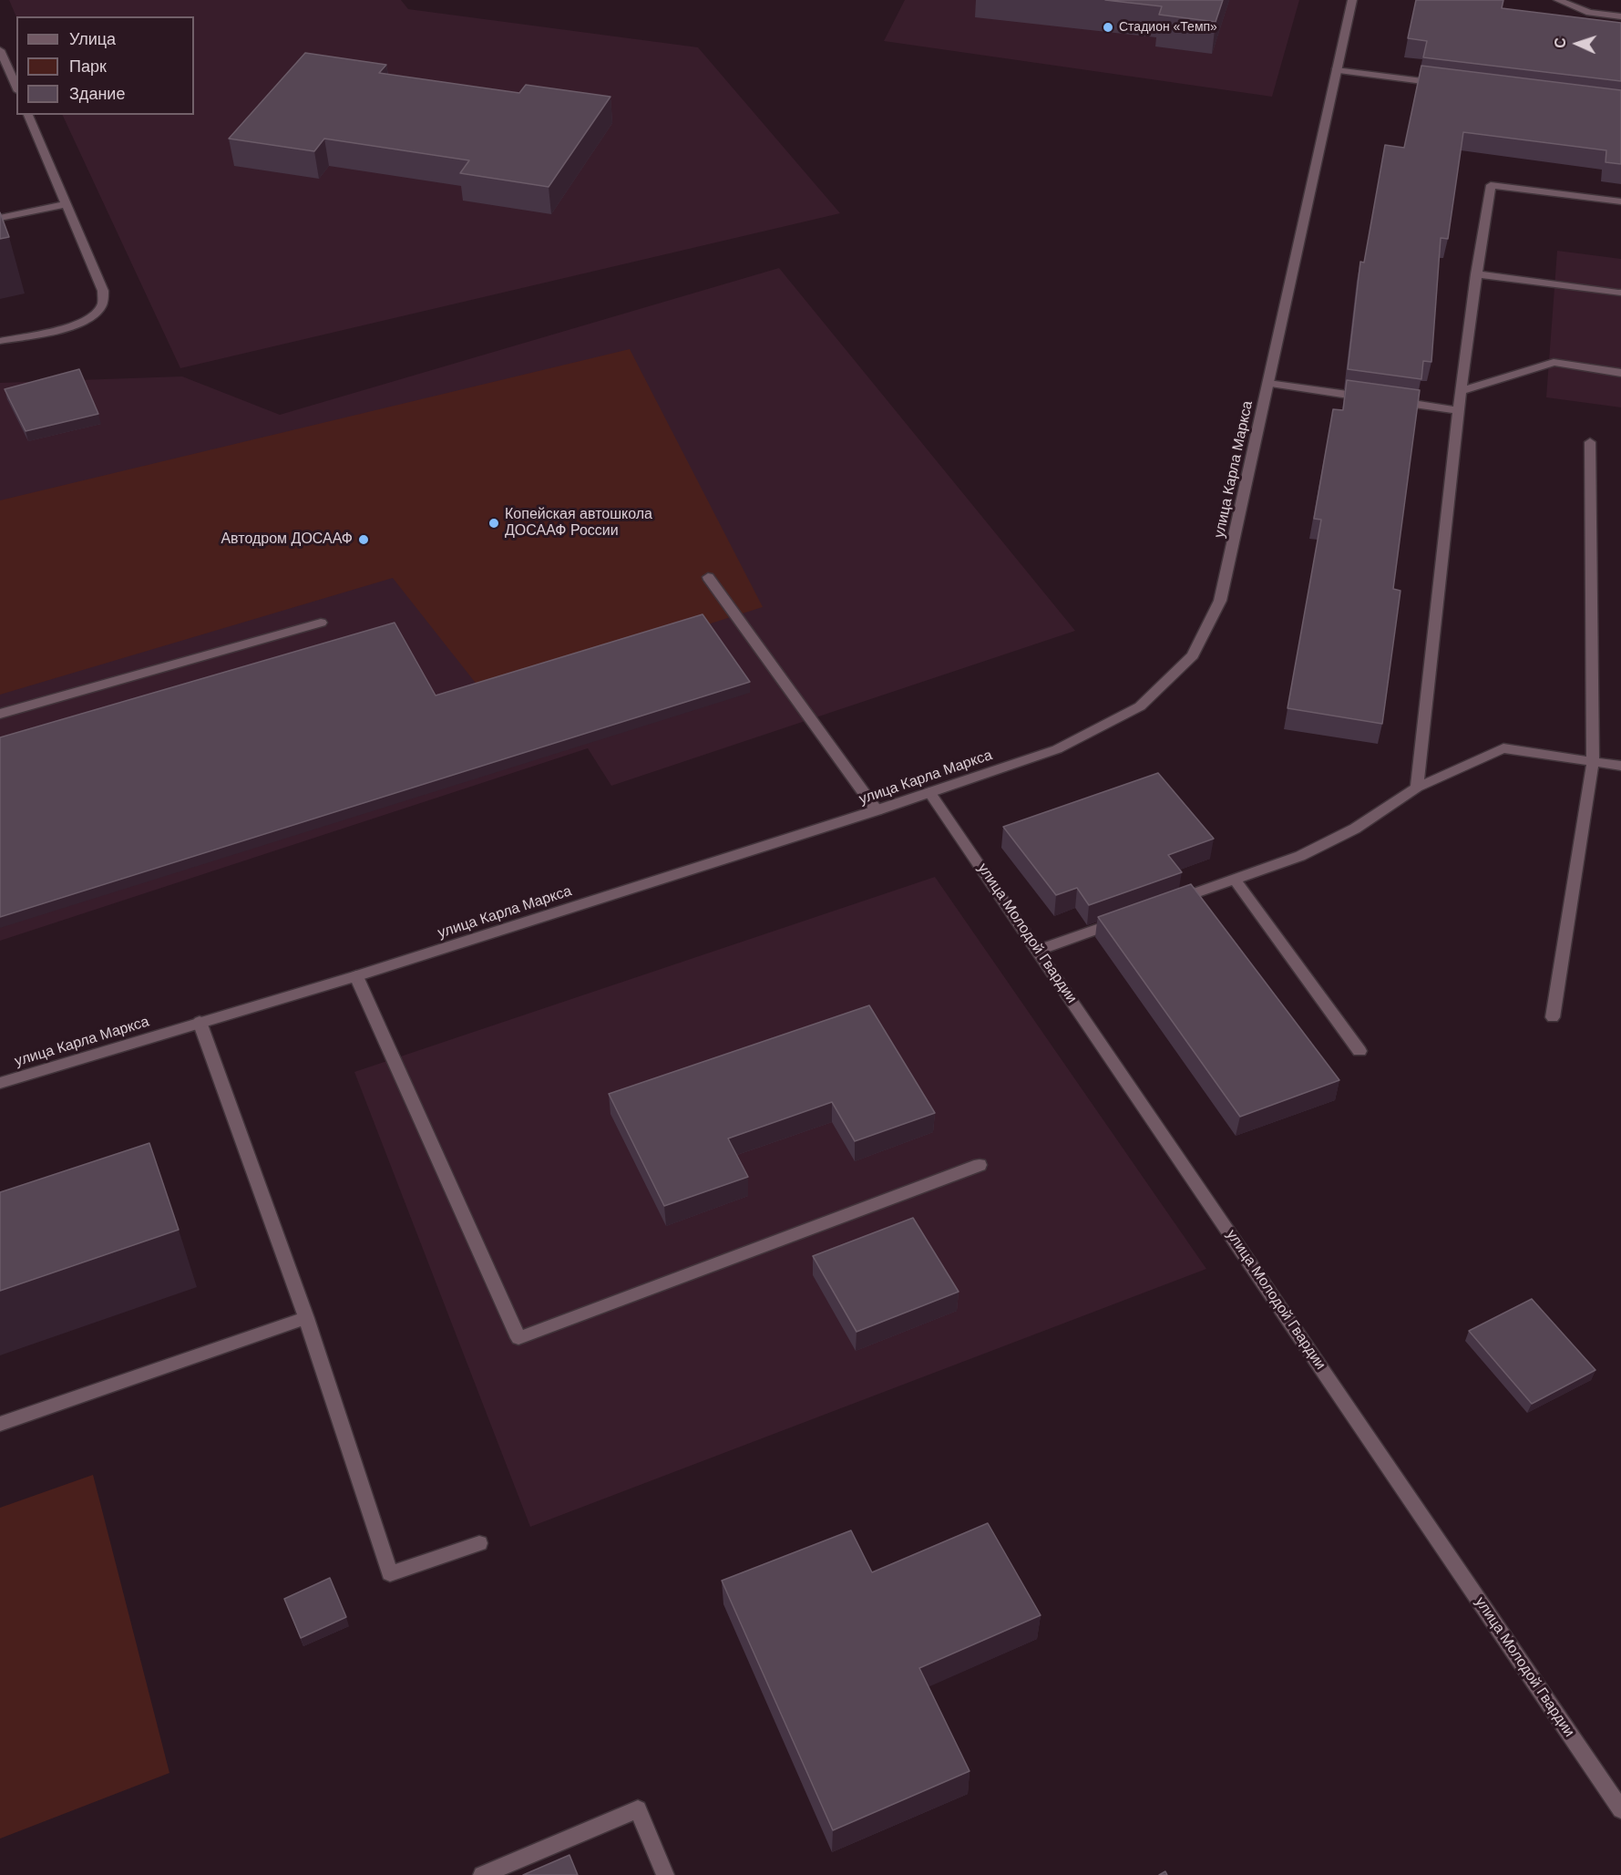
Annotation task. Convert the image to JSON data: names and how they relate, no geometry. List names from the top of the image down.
{
  "streets": {
    "street": ["улица Карла Маркса", "улица Молодой Гвардии"]
  },
  "crossings": [
    ["улица Карла Маркса", "улица Молодой Гвардии"]
  ],
  "places": ["Стадион «Темп»", "Копейская автошкола ДОСААФ России", "Автодром ДОСААФ"],
  "legend": ["Улица", "Парк", "Здание"],
  "north": "left"
}
